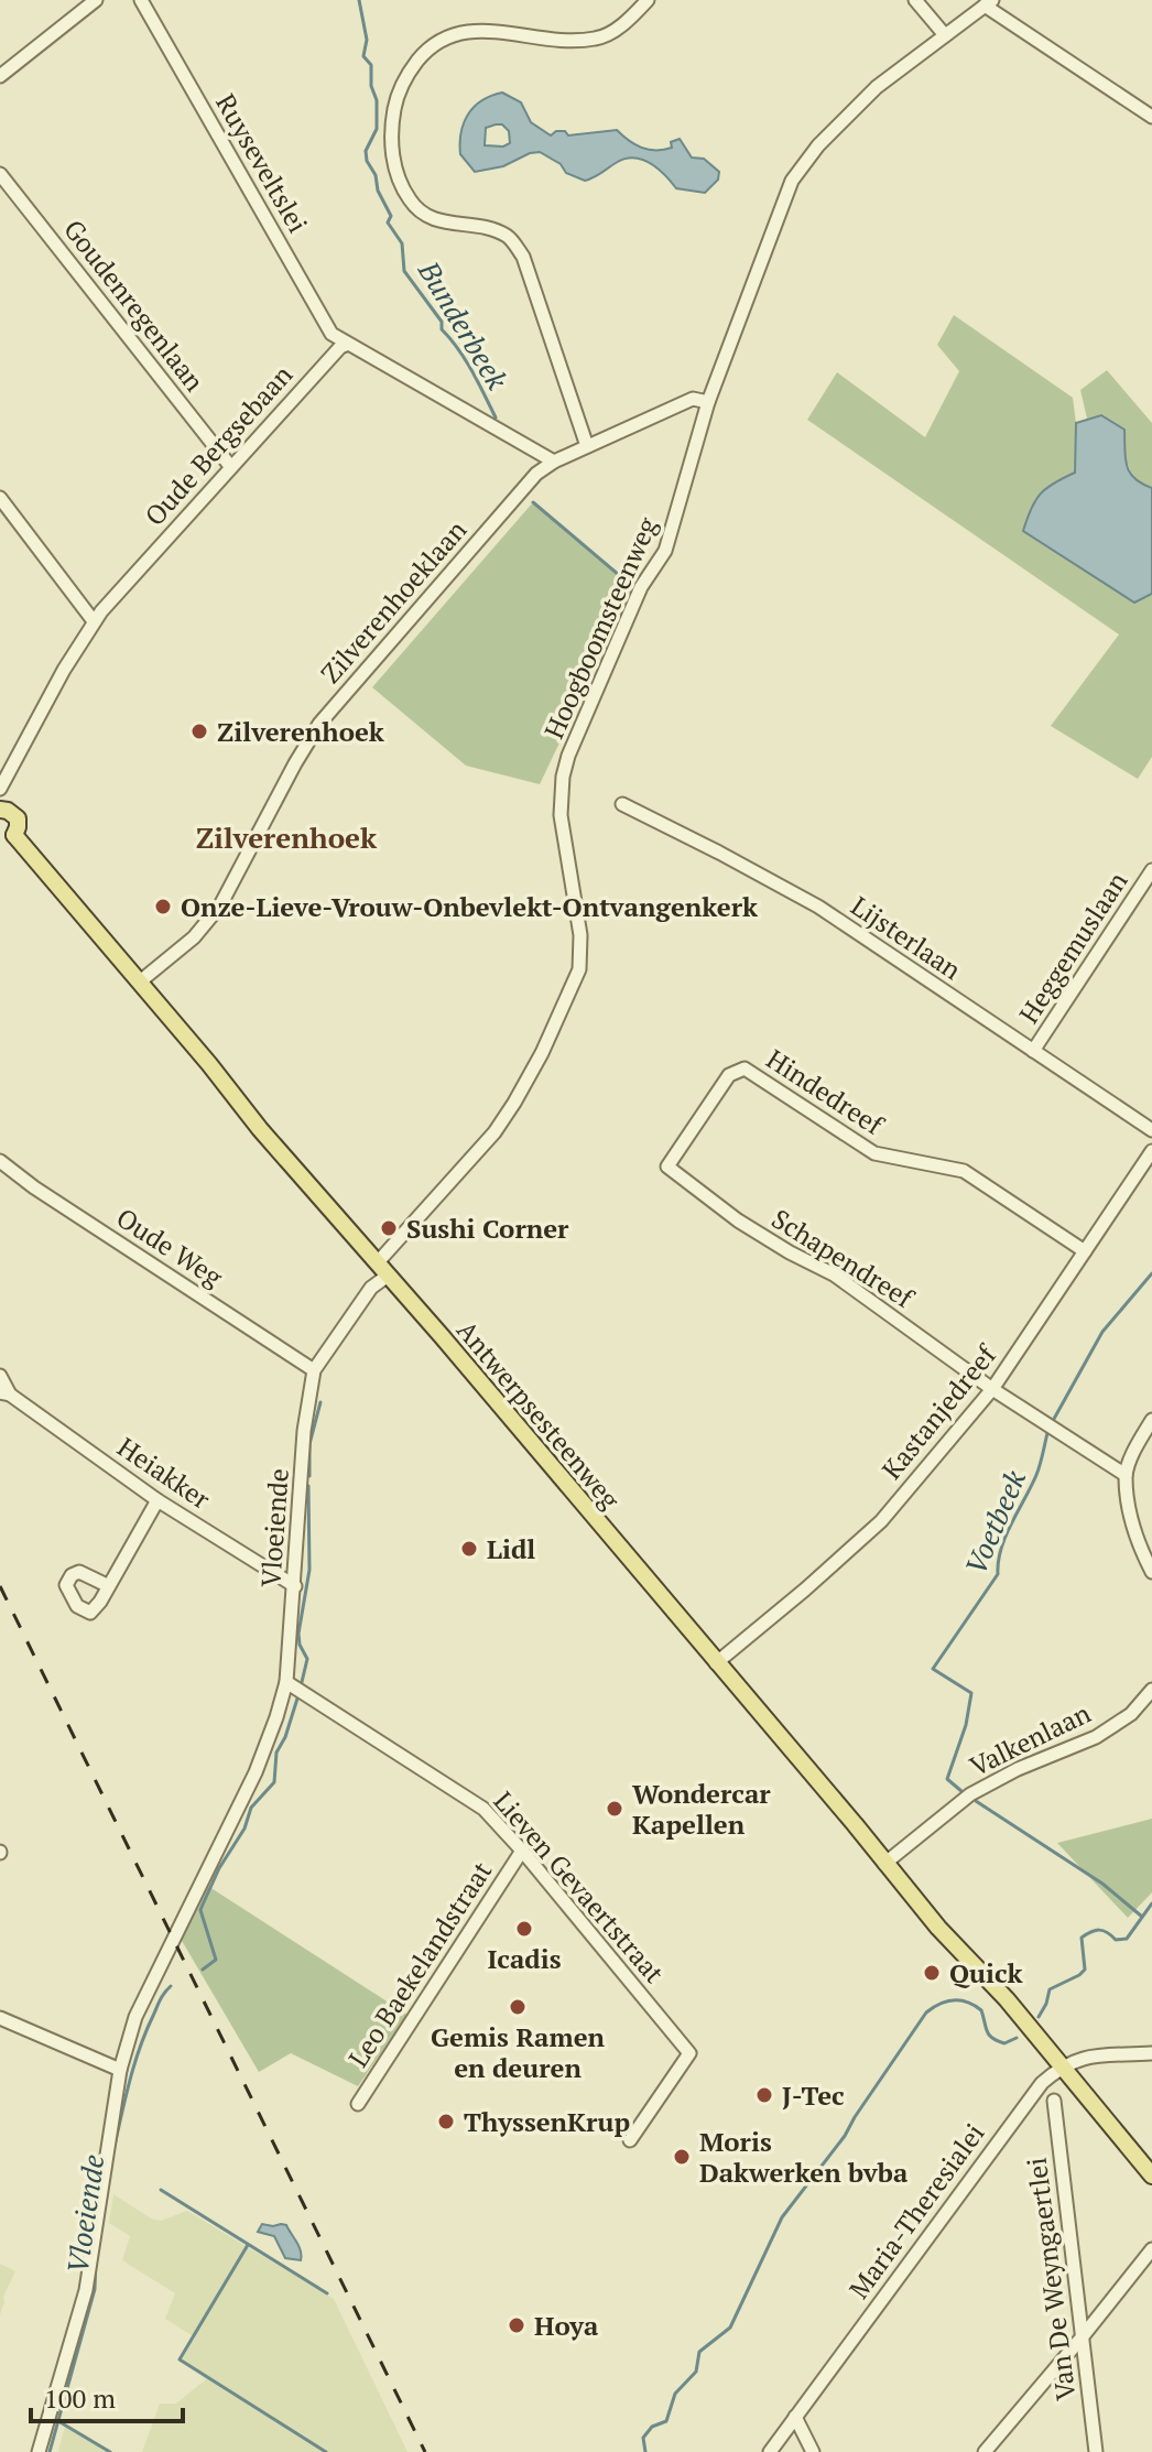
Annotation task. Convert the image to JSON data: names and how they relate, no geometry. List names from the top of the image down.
{
  "streets": {
    "main road": ["Antwerpsesteenweg"],
    "street": [
      "Ruyseveltslei",
      "Goudenregenlaan",
      "Oude Bergsebaan",
      "Zilverenhoeklaan",
      "Hoogboomsteenweg",
      "Lijsterlaan",
      "Heggemuslaan",
      "Hindedreef",
      "Oude Weg",
      "Schapendreef",
      "Kastanjedreef",
      "Heiakker",
      "Vloeiende",
      "Valkenlaan",
      "Lieven Gevaertstraat",
      "Leo Baekelandstraat",
      "Maria-Theresialei",
      "Van De Weyngaertlei"
    ]
  },
  "crossings": [
    ["Ruyseveltslei", "Oude Bergsebaan"],
    ["Goudenregenlaan", "Oude Bergsebaan"],
    ["Oude Bergsebaan", "Antwerpsesteenweg"],
    ["Zilverenhoeklaan", "Antwerpsesteenweg"],
    ["Hoogboomsteenweg", "Antwerpsesteenweg"],
    ["Hoogboomsteenweg", "Vloeiende"],
    ["Lijsterlaan", "Heggemuslaan"],
    ["Hindedreef", "Schapendreef"],
    ["Hindedreef", "Kastanjedreef"],
    ["Oude Weg", "Vloeiende"],
    ["Schapendreef", "Kastanjedreef"],
    ["Kastanjedreef", "Antwerpsesteenweg"],
    ["Antwerpsesteenweg", "Vloeiende"],
    ["Antwerpsesteenweg", "Valkenlaan"],
    ["Antwerpsesteenweg", "Maria-Theresialei"],
    ["Heiakker", "Vloeiende"],
    ["Vloeiende", "Lieven Gevaertstraat"],
    ["Lieven Gevaertstraat", "Leo Baekelandstraat"]
  ],
  "districts": ["Zilverenhoek"],
  "water": ["Bunderbeek", "Voetbeek", "Vloeiende"],
  "places": [
    "Zilverenhoek",
    "Onze-Lieve-Vrouw-Onbevlekt-Ontvangenkerk",
    "Sushi Corner",
    "Lidl",
    "Wondercar Kapellen",
    "Icadis",
    "Quick",
    "Gemis Ramen en deuren",
    "J-Tec",
    "ThyssenKrup",
    "Moris Dakwerken bvba",
    "Hoya"
  ],
  "scale_bar": "100 m"
}
